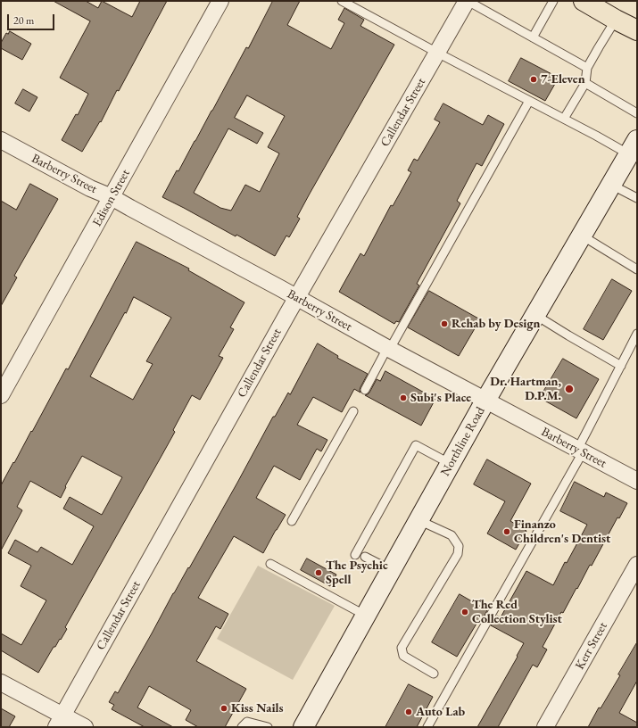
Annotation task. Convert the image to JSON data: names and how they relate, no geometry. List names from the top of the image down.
{
  "streets": {
    "main road": ["Northline Road"],
    "street": [
      "Callendar Street",
      "Barberry Street",
      "Edison Street",
      "Kerr Street"
    ]
  },
  "crossings": [
    ["Callendar Street", "Barberry Street"],
    ["Barberry Street", "Edison Street"],
    ["Barberry Street", "Northline Road"]
  ],
  "places": [
    "7-Eleven",
    "Rehab by Design",
    "Dr. Hartman, D.P.M.",
    "Subi's Place",
    "Finanzo Children's Dentist",
    "The Psychic Spell",
    "The Red Collection Stylist",
    "Kiss Nails",
    "Auto Lab"
  ],
  "scale_bar": "20 m"
}
